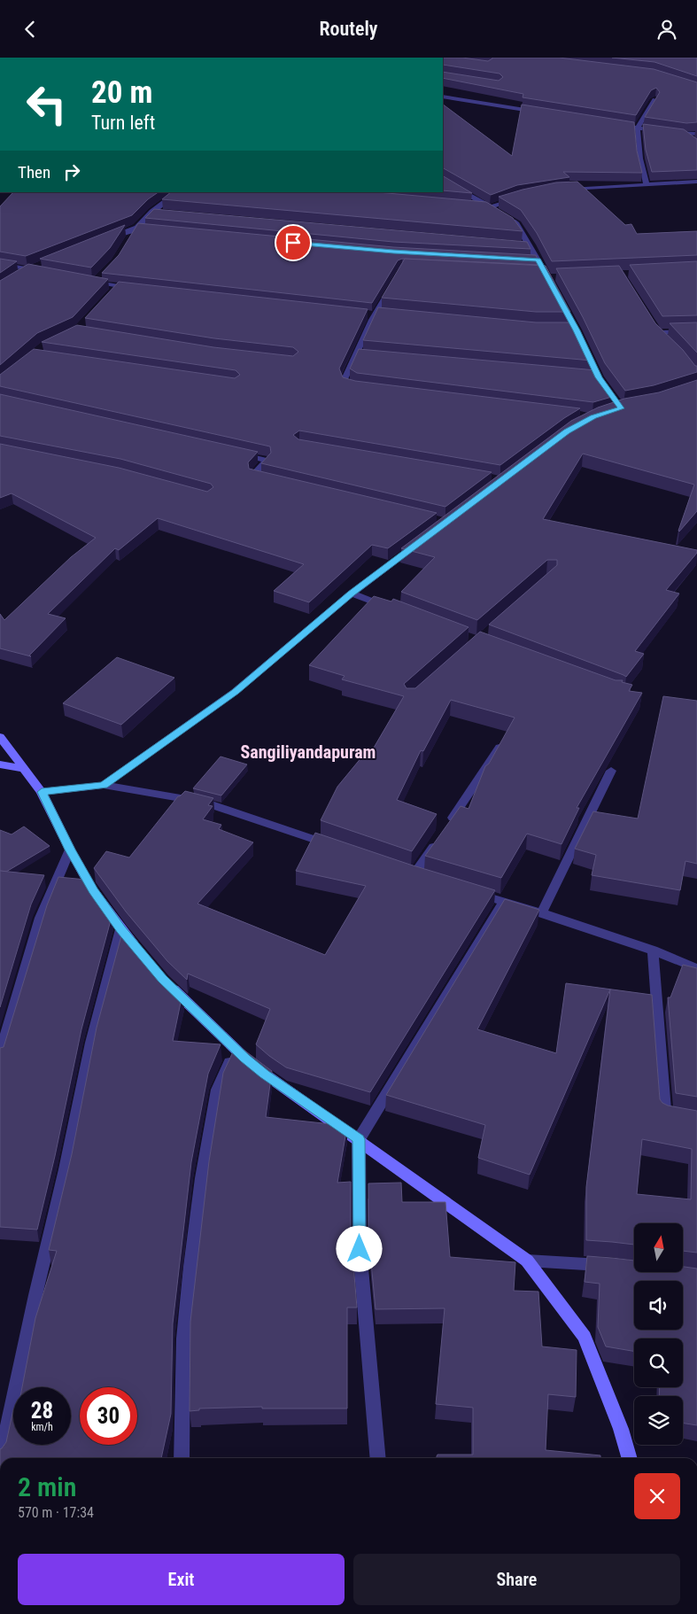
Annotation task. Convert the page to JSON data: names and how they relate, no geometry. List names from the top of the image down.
{
  "districts": ["Sangiliyandapuram"],
  "north": "top",
  "page": {
    "header": "Routely",
    "turn": ["20 m", "Turn left"],
    "then": "Then",
    "speed": "28 km/h",
    "limit": "30",
    "heading": ["2 min", "570 m · 17:34"],
    "buttons": ["Exit", "Share"]
  }
}
